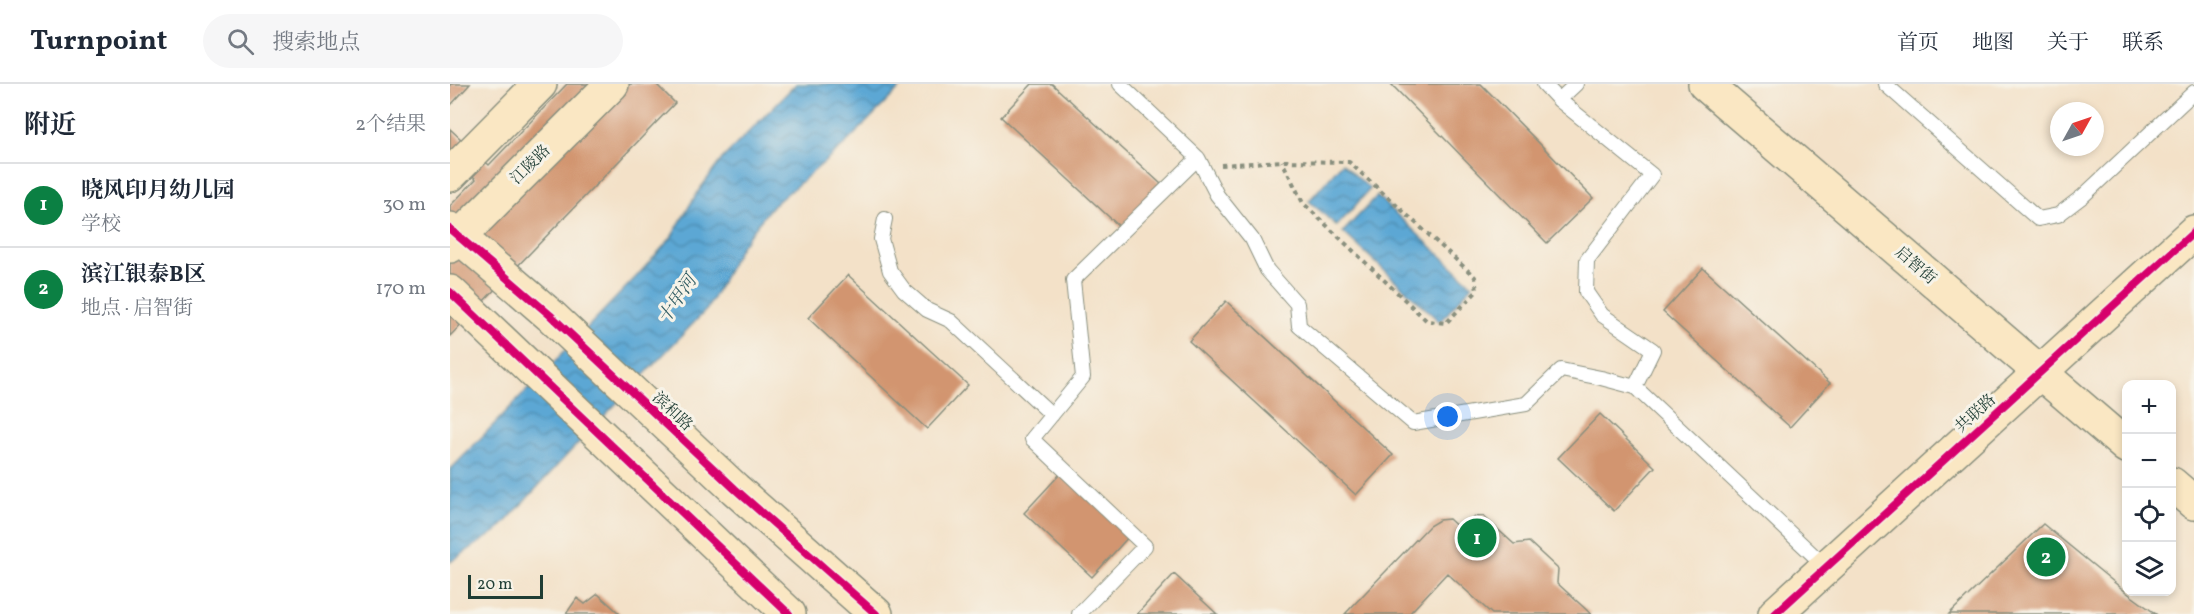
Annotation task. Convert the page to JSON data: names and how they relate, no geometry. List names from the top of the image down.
{
  "streets": {
    "main road": [
      "江陵路",
      "启智街",
      "滨和路",
      "共联路"
    ]
  },
  "crossings": [
    ["江陵路", "滨和路"],
    ["启智街", "共联路"]
  ],
  "water": ["十甲河"],
  "scale_bar": "20 m",
  "north": "top right",
  "page": {
    "header": "Turnpoint",
    "search": "搜索地点",
    "nav": [
      "首页",
      "地图",
      "关于",
      "联系"
    ],
    "heading": ["附近", "2个结果"],
    "list": [
      {
        "mark": "1",
        "name": "晓风印月幼儿园",
        "note": "学校",
        "value": "30 m"
      },
      {
        "mark": "2",
        "name": "滨江银泰B区",
        "note": "地点 · 启智街",
        "value": "170 m"
      }
    ],
    "map_buttons": ["+", "−"],
    "pins": ["1", "2"],
    "scale": "20 m"
  }
}
